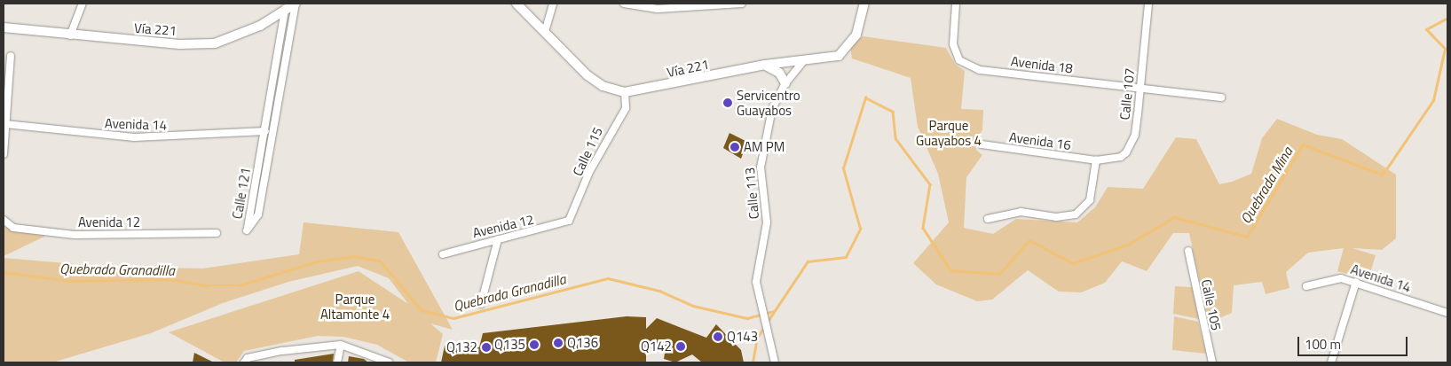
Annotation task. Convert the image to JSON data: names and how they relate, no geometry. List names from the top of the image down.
{
  "streets": {
    "main road": ["Vía 221"],
    "street": [
      "Avenida 18",
      "Calle 107",
      "Avenida 14",
      "Avenida 16",
      "Calle 115",
      "Calle 121",
      "Calle 113",
      "Avenida 12",
      "Calle 105"
    ]
  },
  "crossings": [
    ["Vía 221", "Calle 115"],
    ["Vía 221", "Calle 121"],
    ["Vía 221", "Calle 113"],
    ["Avenida 18", "Calle 107"],
    ["Calle 107", "Avenida 16"],
    ["Avenida 14", "Calle 121"],
    ["Calle 115", "Avenida 12"]
  ],
  "water": ["Quebrada Mina", "Quebrada Granadilla"],
  "parks": ["Parque Guayabos 4", "Parque Altamonte 4"],
  "places": [
    "Servicentro Guayabos",
    "AM PM",
    "Q143",
    "Q136",
    "Q135",
    "Q142",
    "Q132"
  ],
  "scale_bar": "100 m"
}
